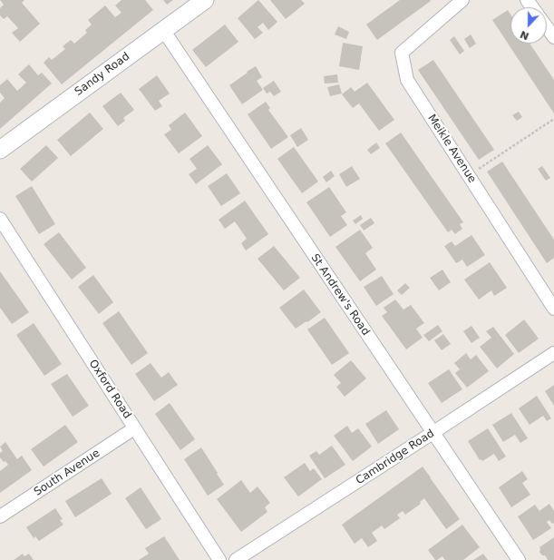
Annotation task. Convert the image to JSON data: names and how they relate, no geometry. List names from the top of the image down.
{
  "streets": {
    "main road": ["Sandy Road"],
    "street": [
      "Meikle Avenue",
      "St Andrew's Road",
      "Oxford Road",
      "Cambridge Road",
      "South Avenue"
    ]
  },
  "crossings": [
    ["Sandy Road", "St Andrew's Road"],
    ["St Andrew's Road", "Cambridge Road"],
    ["Oxford Road", "South Avenue"]
  ],
  "north": "bottom"
}
